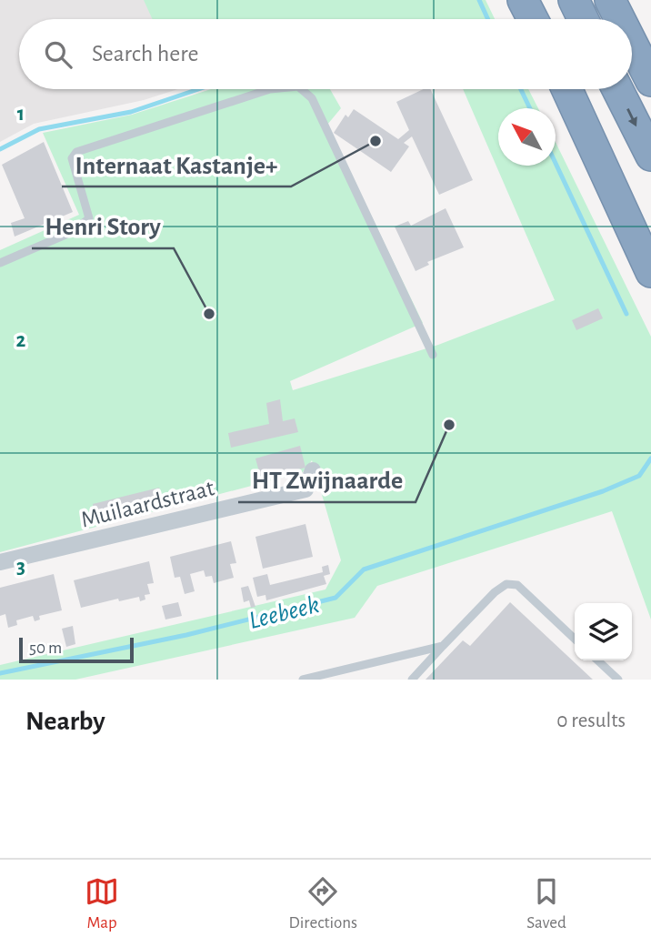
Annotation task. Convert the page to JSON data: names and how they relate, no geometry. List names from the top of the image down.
{
  "streets": {
    "street": ["Muilaardstraat"]
  },
  "water": ["Leebeek"],
  "places": ["Internaat Kastanje+", "Henri Story", "HT Zwijnaarde"],
  "scale_bar": "50 m",
  "north": "top left",
  "page": {
    "search": "Search here",
    "scale": "50 m",
    "heading": ["Nearby", "0 results"],
    "nav": ["Map", "Directions", "Saved"]
  },
  "grid": {
    "rows": ["1", "2", "3"]
  }
}
